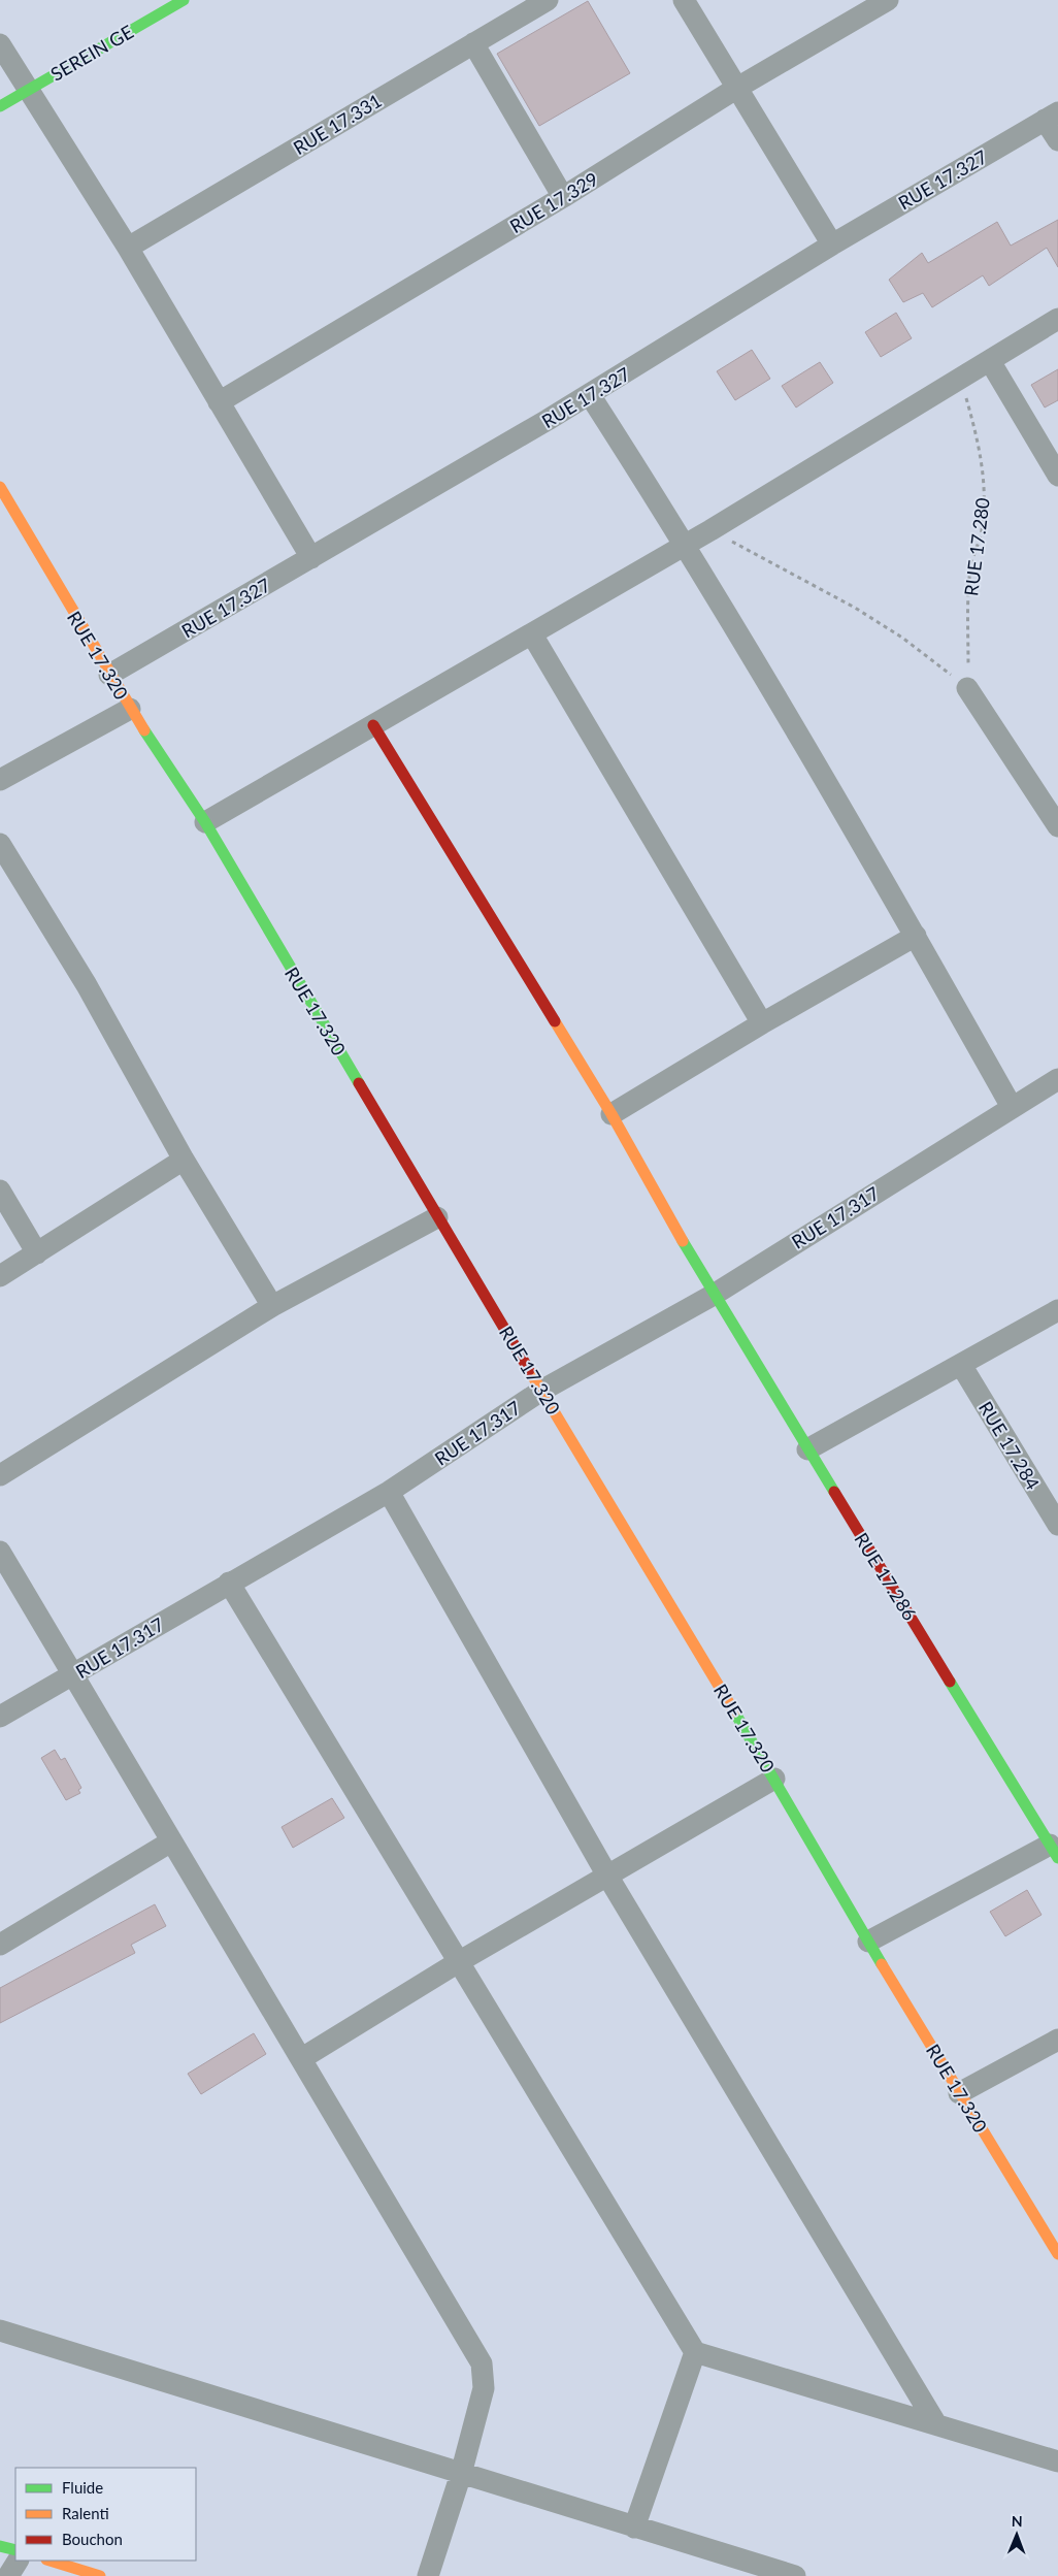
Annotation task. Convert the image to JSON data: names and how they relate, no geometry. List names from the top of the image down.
{
  "streets": {
    "street": [
      "SEREIN GE",
      "RUE 17.331",
      "RUE 17.327",
      "RUE 17.329",
      "RUE 17.320",
      "RUE 17.317",
      "RUE 17.284",
      "RUE 17.286"
    ],
    "path": ["RUE 17.280"]
  },
  "crossings": [
    ["RUE 17.327", "RUE 17.320"],
    ["RUE 17.320", "RUE 17.317"],
    ["RUE 17.317", "RUE 17.286"]
  ],
  "legend": ["Fluide", "Ralenti", "Bouchon"],
  "north": "top"
}
